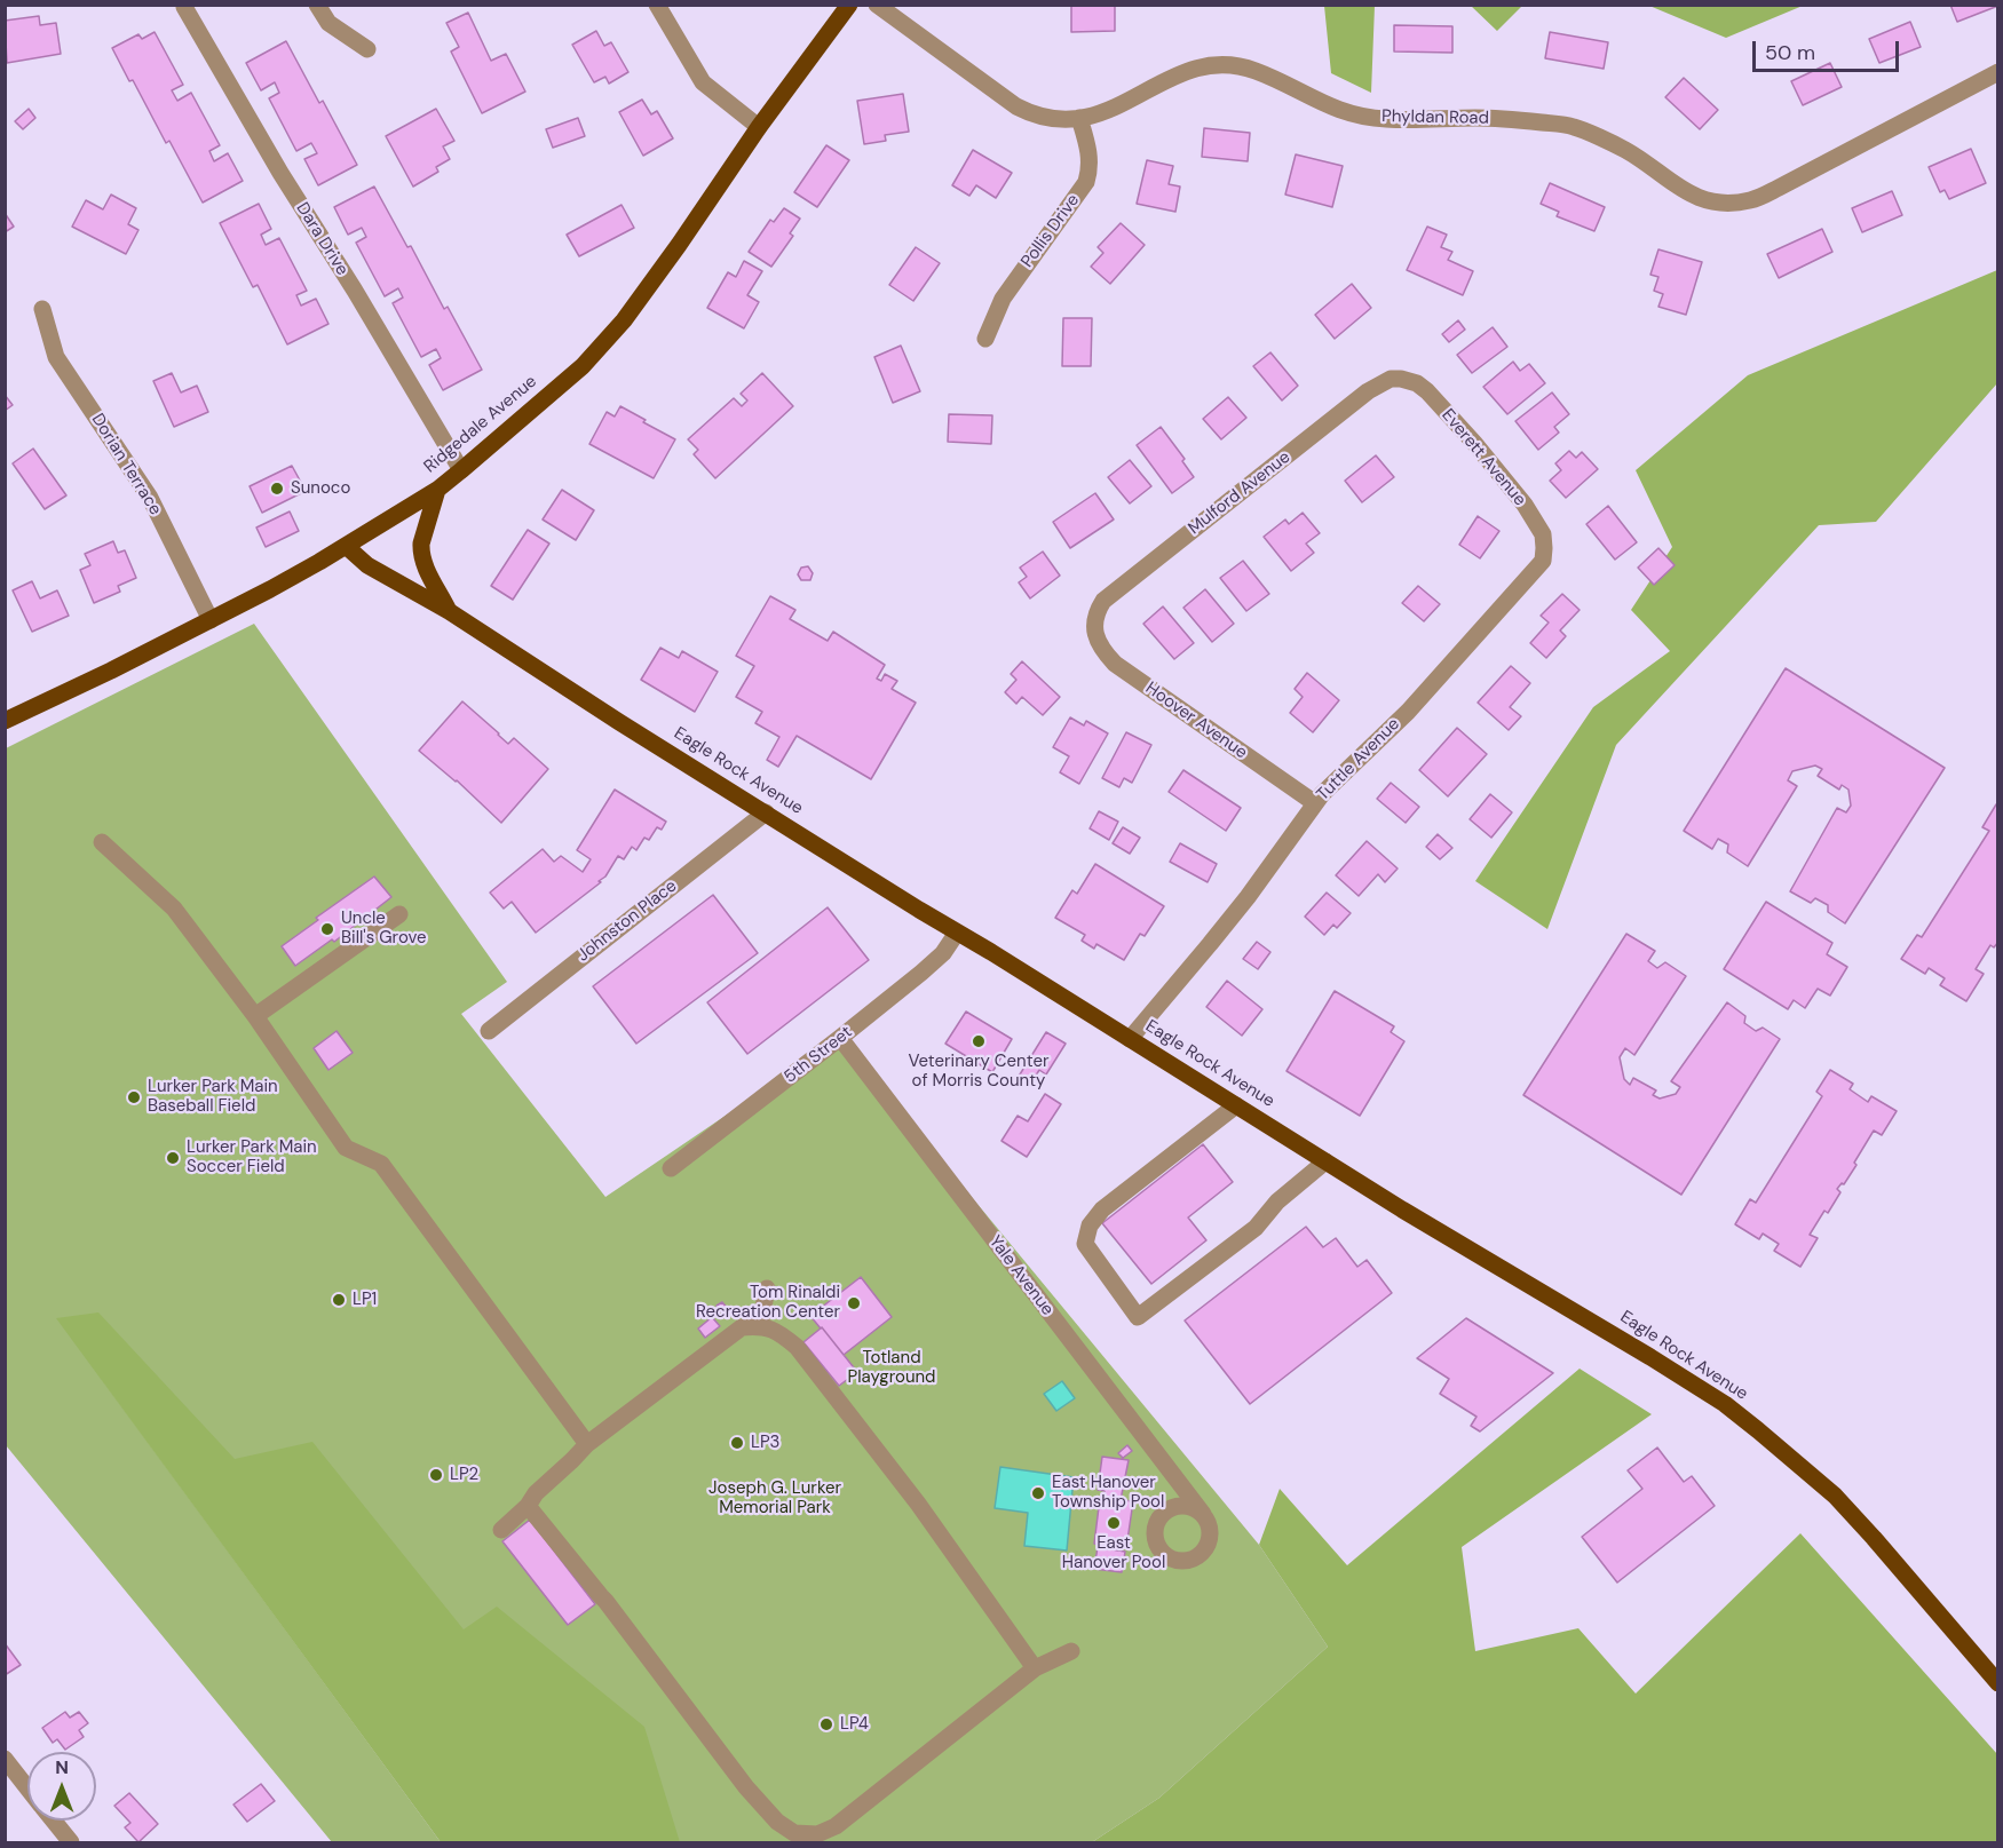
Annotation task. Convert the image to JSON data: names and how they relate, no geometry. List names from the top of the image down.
{
  "streets": {
    "main road": ["Ridgedale Avenue", "Eagle Rock Avenue"],
    "street": [
      "Phyldan Road",
      "Pollis Drive",
      "Dara Drive",
      "Everett Avenue",
      "Dorian Terrace",
      "Mulford Avenue",
      "Hoover Avenue",
      "Tuttle Avenue",
      "Johnston Place",
      "5th Street",
      "Yale Avenue"
    ]
  },
  "crossings": [
    ["Phyldan Road", "Pollis Drive"],
    ["Dara Drive", "Ridgedale Avenue"],
    ["Ridgedale Avenue", "Dorian Terrace"],
    ["Ridgedale Avenue", "Eagle Rock Avenue"],
    ["Everett Avenue", "Mulford Avenue"],
    ["Everett Avenue", "Tuttle Avenue"],
    ["Mulford Avenue", "Hoover Avenue"],
    ["Hoover Avenue", "Tuttle Avenue"],
    ["Tuttle Avenue", "Eagle Rock Avenue"],
    ["Eagle Rock Avenue", "Johnston Place"],
    ["Eagle Rock Avenue", "5th Street"],
    ["5th Street", "Yale Avenue"]
  ],
  "parks": ["Totland Playground", "Joseph G. Lurker Memorial Park"],
  "places": [
    "Sunoco",
    "Uncle Bill's Grove",
    "Veterinary Center of Morris County",
    "Lurker Park Main Baseball Field",
    "Lurker Park Main Soccer Field",
    "LP1",
    "Tom Rinaldi Recreation Center",
    "LP3",
    "LP2",
    "East Hanover Township Pool",
    "East Hanover Pool",
    "LP4"
  ],
  "scale_bar": "50 m",
  "north": "top"
}
